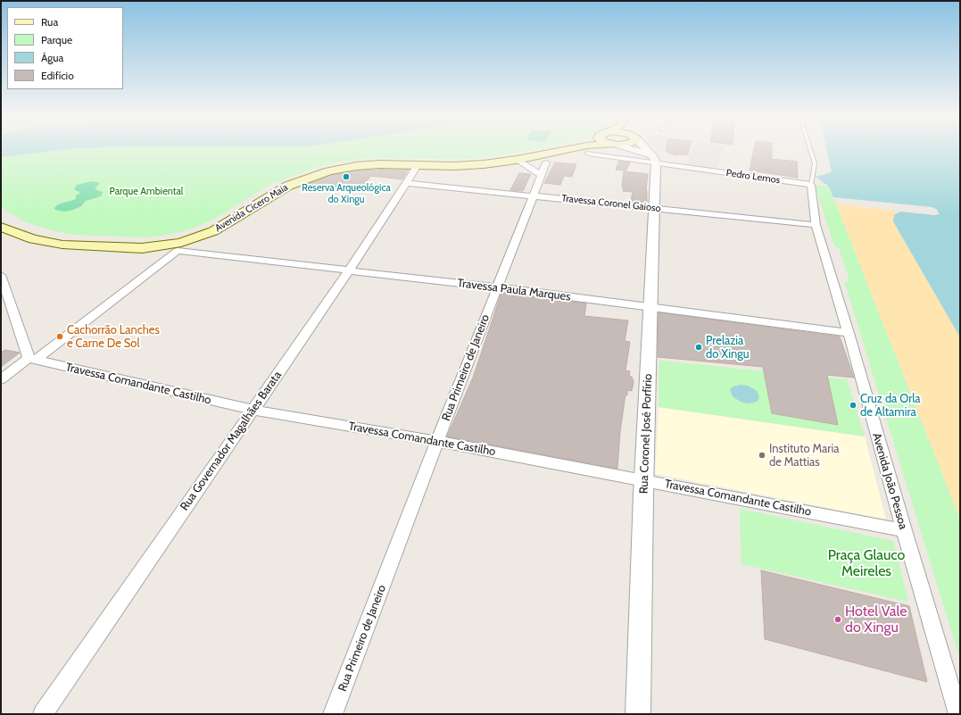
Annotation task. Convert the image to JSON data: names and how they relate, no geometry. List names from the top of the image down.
{
  "streets": {
    "main road": ["Avenida Cícero Maia"],
    "street": [
      "Pedro Lemos",
      "Travessa Coronel Gaioso",
      "Travessa Paula Marques",
      "Rua Primeiro de Janeiro",
      "Travessa Comandante Castilho",
      "Rua Coronel José Porfírio",
      "Rua Governador Magalhães Barata",
      "Avenida João Pessoa"
    ]
  },
  "crossings": [
    ["Pedro Lemos", "Rua Coronel José Porfírio"],
    ["Pedro Lemos", "Avenida João Pessoa"],
    ["Travessa Coronel Gaioso", "Rua Primeiro de Janeiro"],
    ["Travessa Coronel Gaioso", "Rua Coronel José Porfírio"],
    ["Travessa Coronel Gaioso", "Rua Governador Magalhães Barata"],
    ["Travessa Coronel Gaioso", "Avenida João Pessoa"],
    ["Avenida Cícero Maia", "Travessa Paula Marques"],
    ["Avenida Cícero Maia", "Rua Primeiro de Janeiro"],
    ["Avenida Cícero Maia", "Rua Governador Magalhães Barata"],
    ["Travessa Paula Marques", "Rua Primeiro de Janeiro"],
    ["Travessa Paula Marques", "Rua Coronel José Porfírio"],
    ["Travessa Paula Marques", "Rua Governador Magalhães Barata"],
    ["Travessa Paula Marques", "Avenida João Pessoa"],
    ["Rua Primeiro de Janeiro", "Travessa Comandante Castilho"],
    ["Travessa Comandante Castilho", "Rua Coronel José Porfírio"],
    ["Travessa Comandante Castilho", "Rua Governador Magalhães Barata"],
    ["Travessa Comandante Castilho", "Avenida João Pessoa"]
  ],
  "parks": ["Parque Ambiental", "Praça Glauco Meireles"],
  "places": [
    "Reserva Arqueológica do Xingu",
    "Cachorrão Lanches e Carne De Sol",
    "Prelazia do Xingu",
    "Cruz da Orla de Altamira",
    "Instituto Maria de Mattias",
    "Hotel Vale do Xingu"
  ],
  "legend": [
    "Rua",
    "Parque",
    "Água",
    "Edifício"
  ]
}
